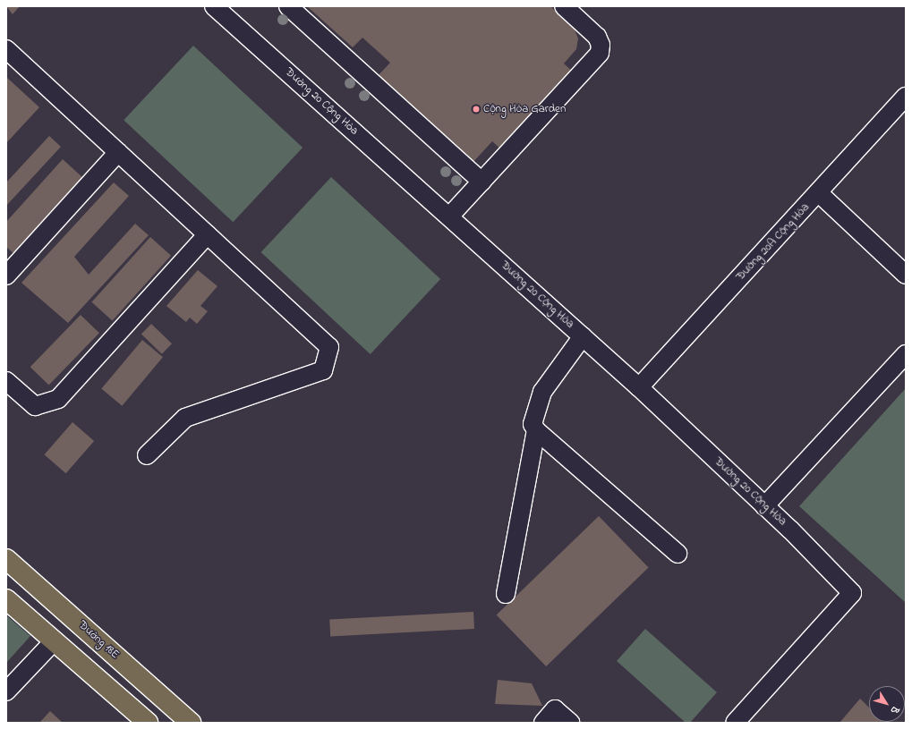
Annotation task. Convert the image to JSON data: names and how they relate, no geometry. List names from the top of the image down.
{
  "streets": {
    "main road": ["Đường 18E"],
    "street": ["Đường 20 Cộng Hòa", "Đường 20A Cộng Hòa"]
  },
  "crossings": [
    ["Đường 20 Cộng Hòa", "Đường 20A Cộng Hòa"]
  ],
  "places": ["Cộng Hòa Garden"],
  "north": "bottom right"
}
